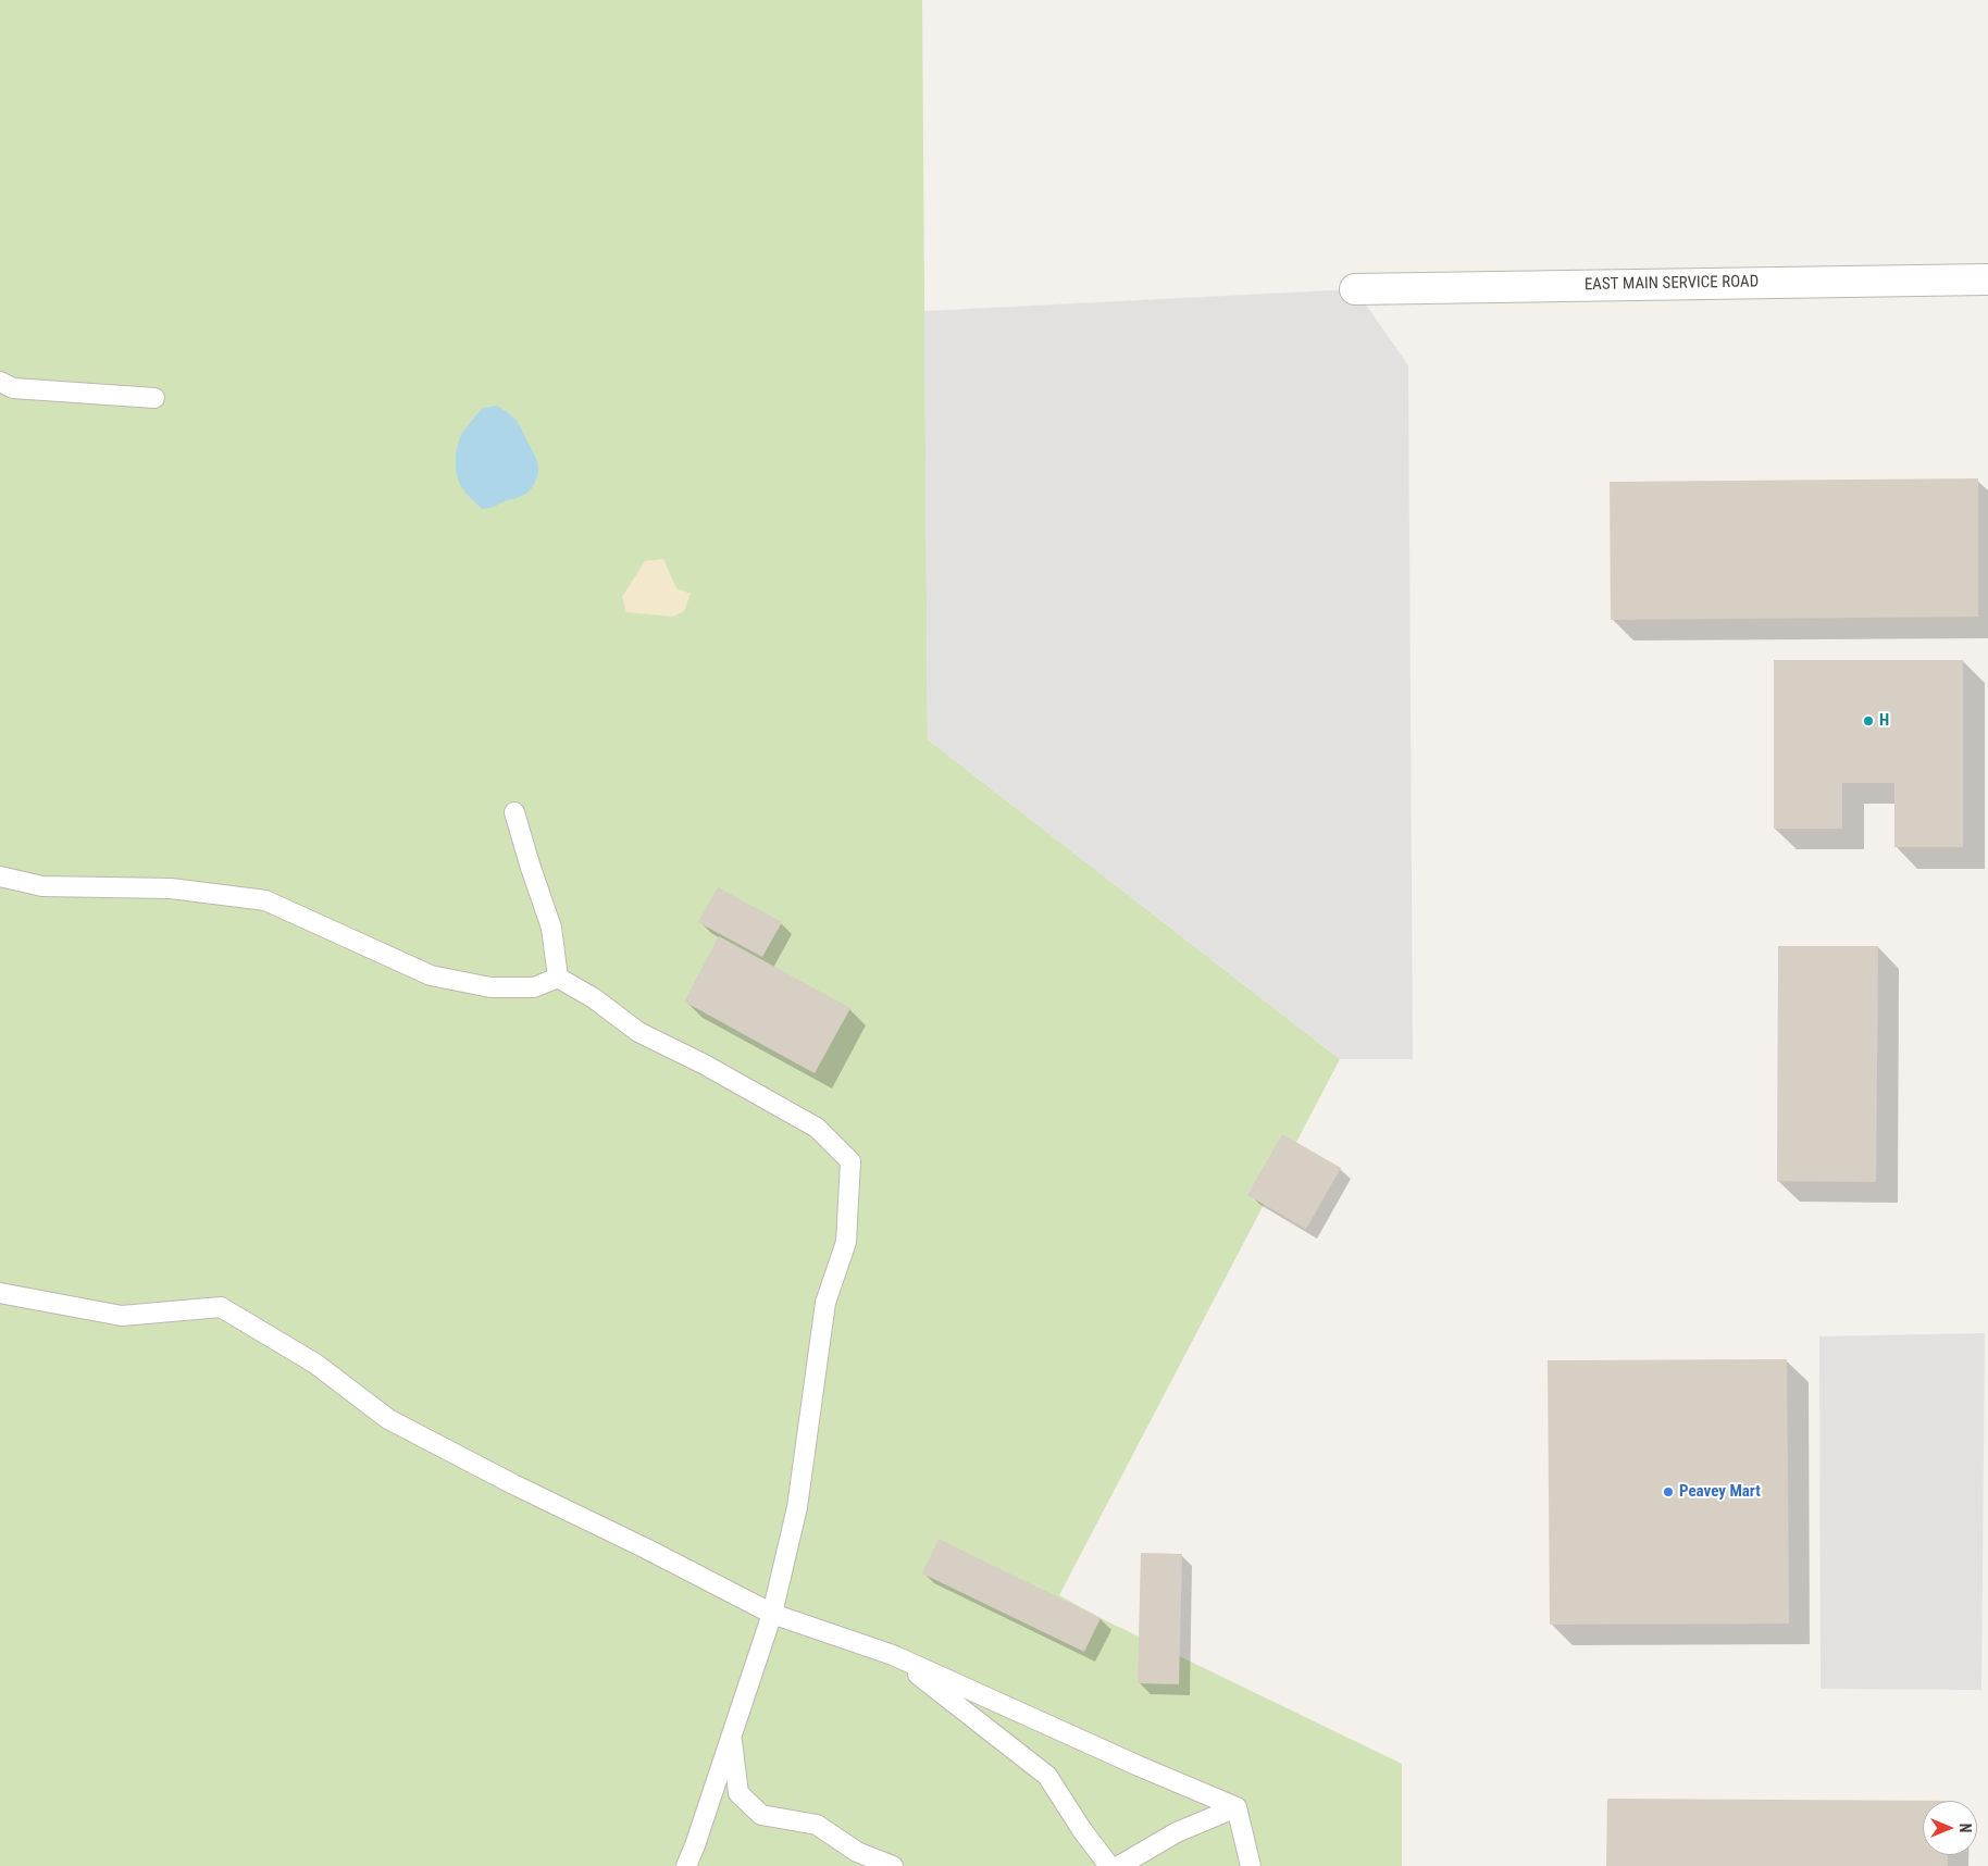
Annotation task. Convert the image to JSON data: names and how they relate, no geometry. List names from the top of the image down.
{
  "streets": {
    "street": ["EAST MAIN SERVICE ROAD"]
  },
  "places": ["H", "Peavey Mart"],
  "north": "right"
}
